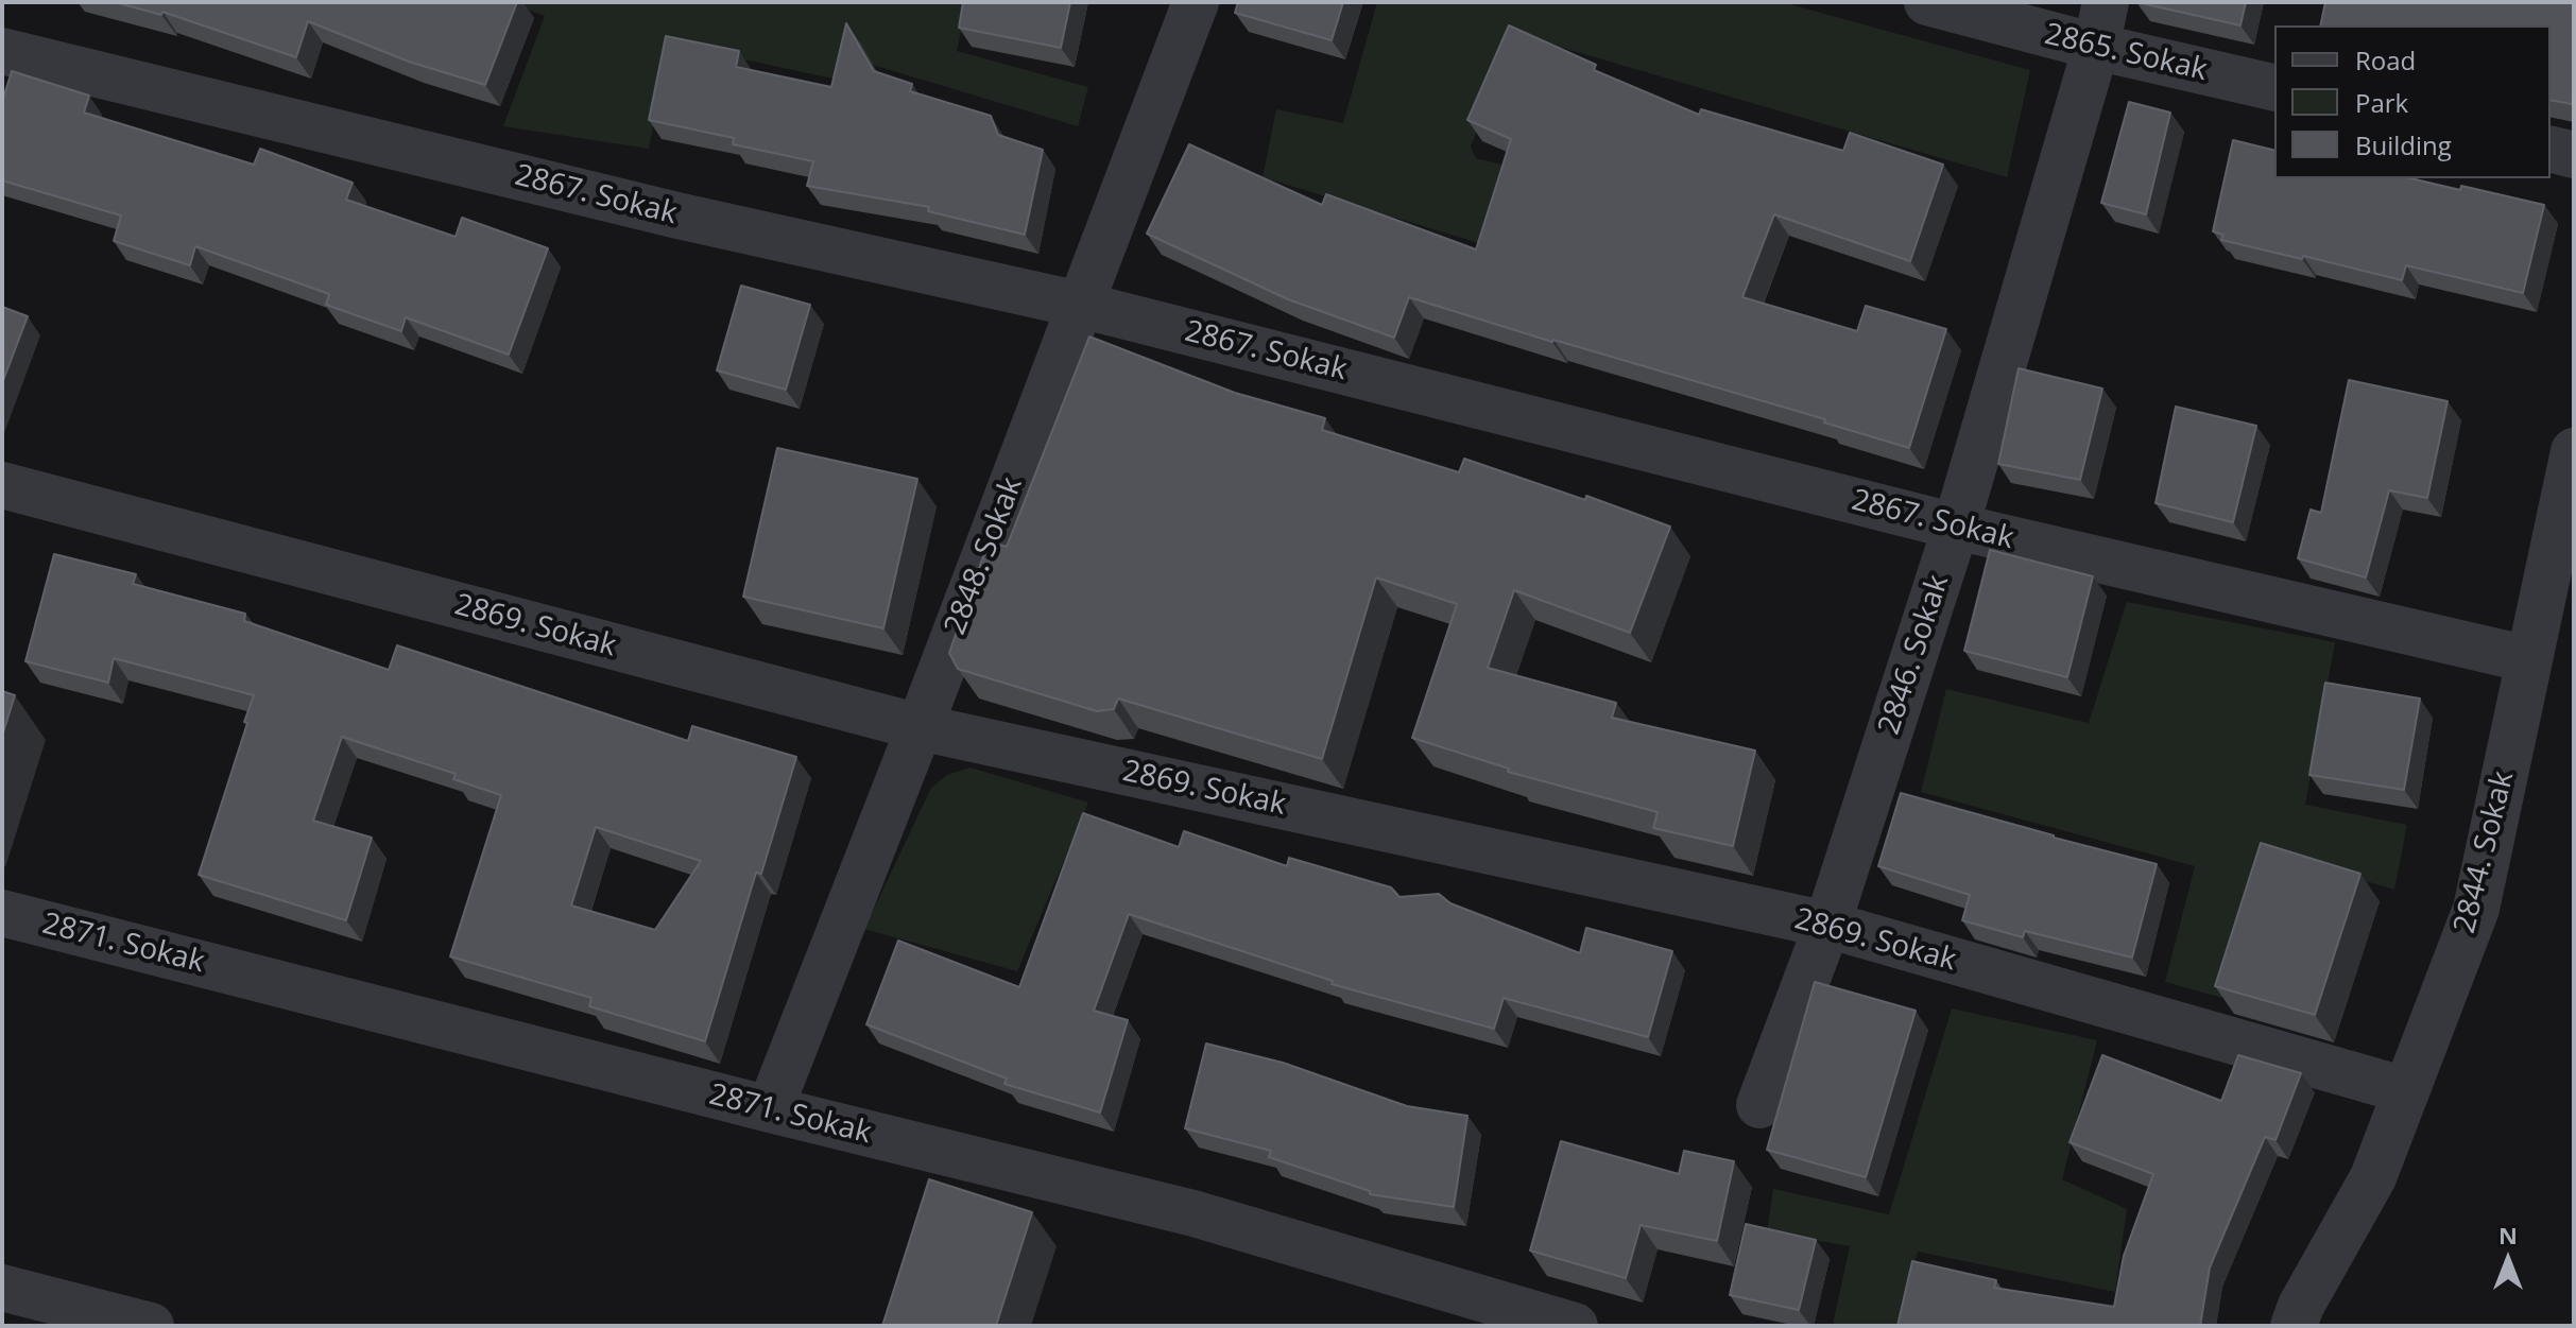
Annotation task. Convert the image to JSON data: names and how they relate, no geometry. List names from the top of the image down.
{
  "streets": {
    "street": [
      "2865. Sokak",
      "2867. Sokak",
      "2848. Sokak",
      "2869. Sokak",
      "2846. Sokak",
      "2844. Sokak",
      "2871. Sokak"
    ]
  },
  "crossings": [
    ["2865. Sokak", "2846. Sokak"],
    ["2867. Sokak", "2848. Sokak"],
    ["2867. Sokak", "2846. Sokak"],
    ["2867. Sokak", "2844. Sokak"],
    ["2848. Sokak", "2869. Sokak"],
    ["2848. Sokak", "2871. Sokak"],
    ["2869. Sokak", "2846. Sokak"],
    ["2869. Sokak", "2844. Sokak"]
  ],
  "legend": ["Road", "Park", "Building"],
  "north": "top"
}
